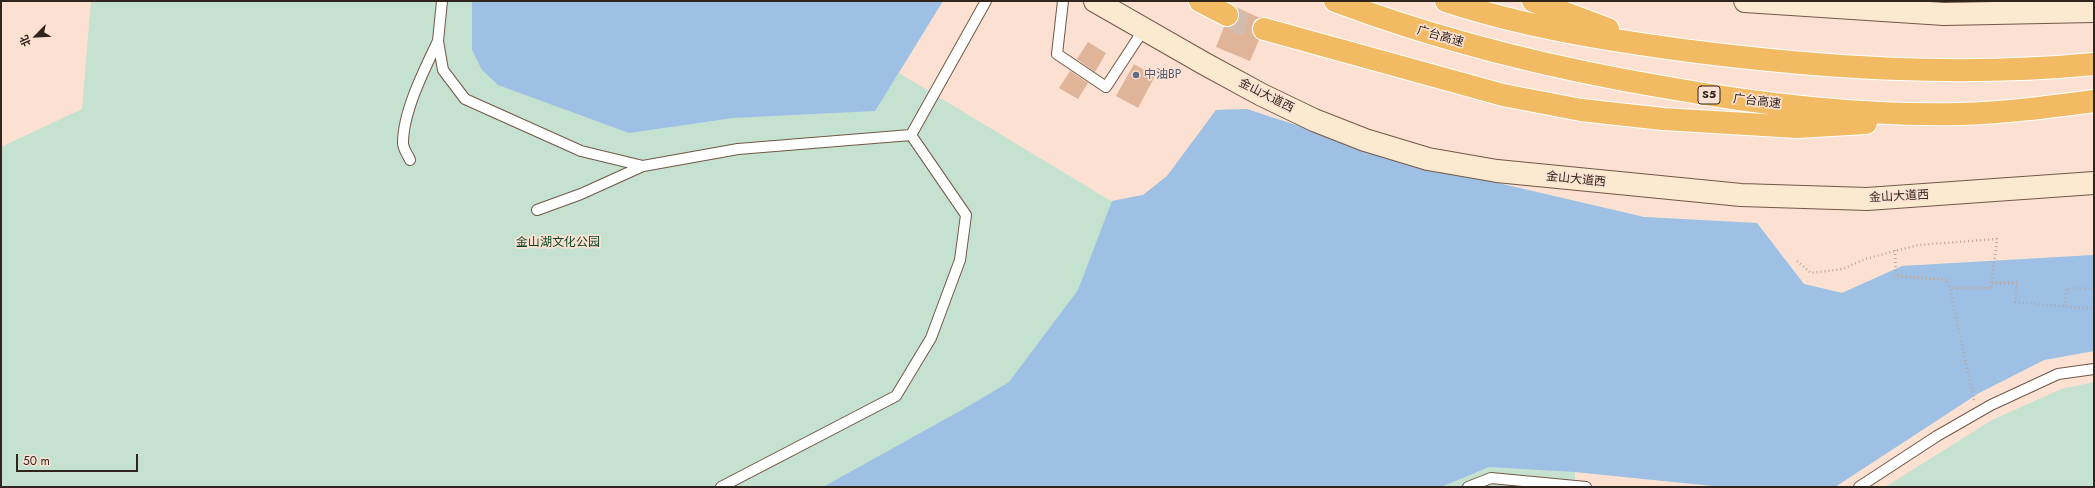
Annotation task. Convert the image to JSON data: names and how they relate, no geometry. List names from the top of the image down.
{
  "streets": {
    "highway": ["广台高速", "S5"],
    "main road": ["金山大道西"]
  },
  "parks": ["金山湖文化公园"],
  "places": ["中油BP"],
  "scale_bar": "50 m",
  "north": "bottom left"
}
